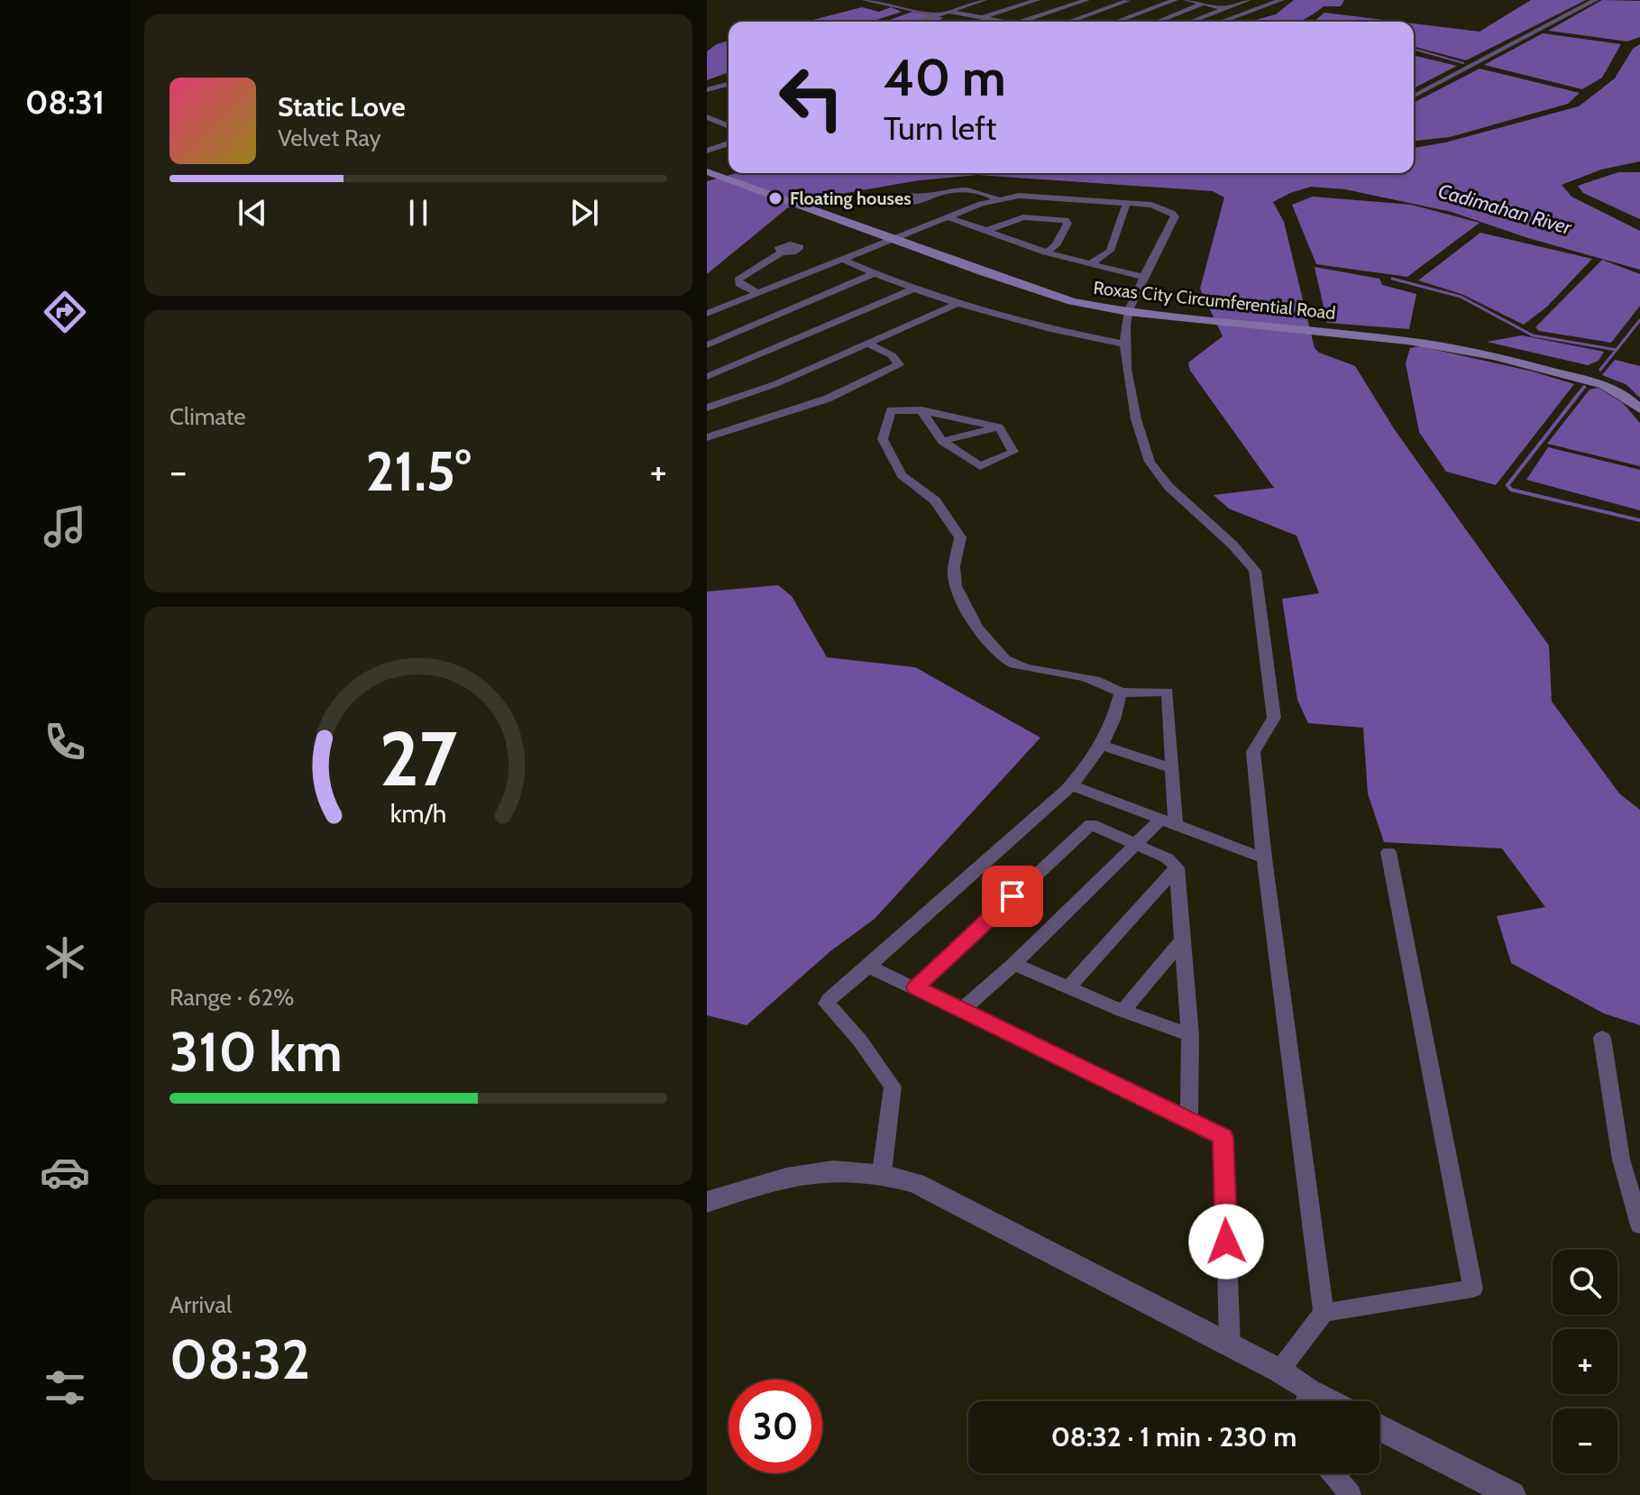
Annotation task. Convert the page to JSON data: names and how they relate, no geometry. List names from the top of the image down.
{
  "streets": {
    "main road": ["Roxas City Circumferential Road"]
  },
  "water": ["Cadimahan River"],
  "places": ["Floating houses"],
  "page": {
    "tabs": "08:31",
    "turn": ["40 m", "Turn left"],
    "song": ["Static Love", "Velvet Ray"],
    "tile": [
      "Climate",
      ["Range · 62%", "310 km"],
      ["Arrival", "08:32"]
    ],
    "heat": ["−", "21.5°", "+"],
    "map_buttons": ["+", "−"],
    "limit": "30",
    "trip": "08:32 · 1 min · 230 m",
    "gauge": ["27", "km/h"]
  }
}
